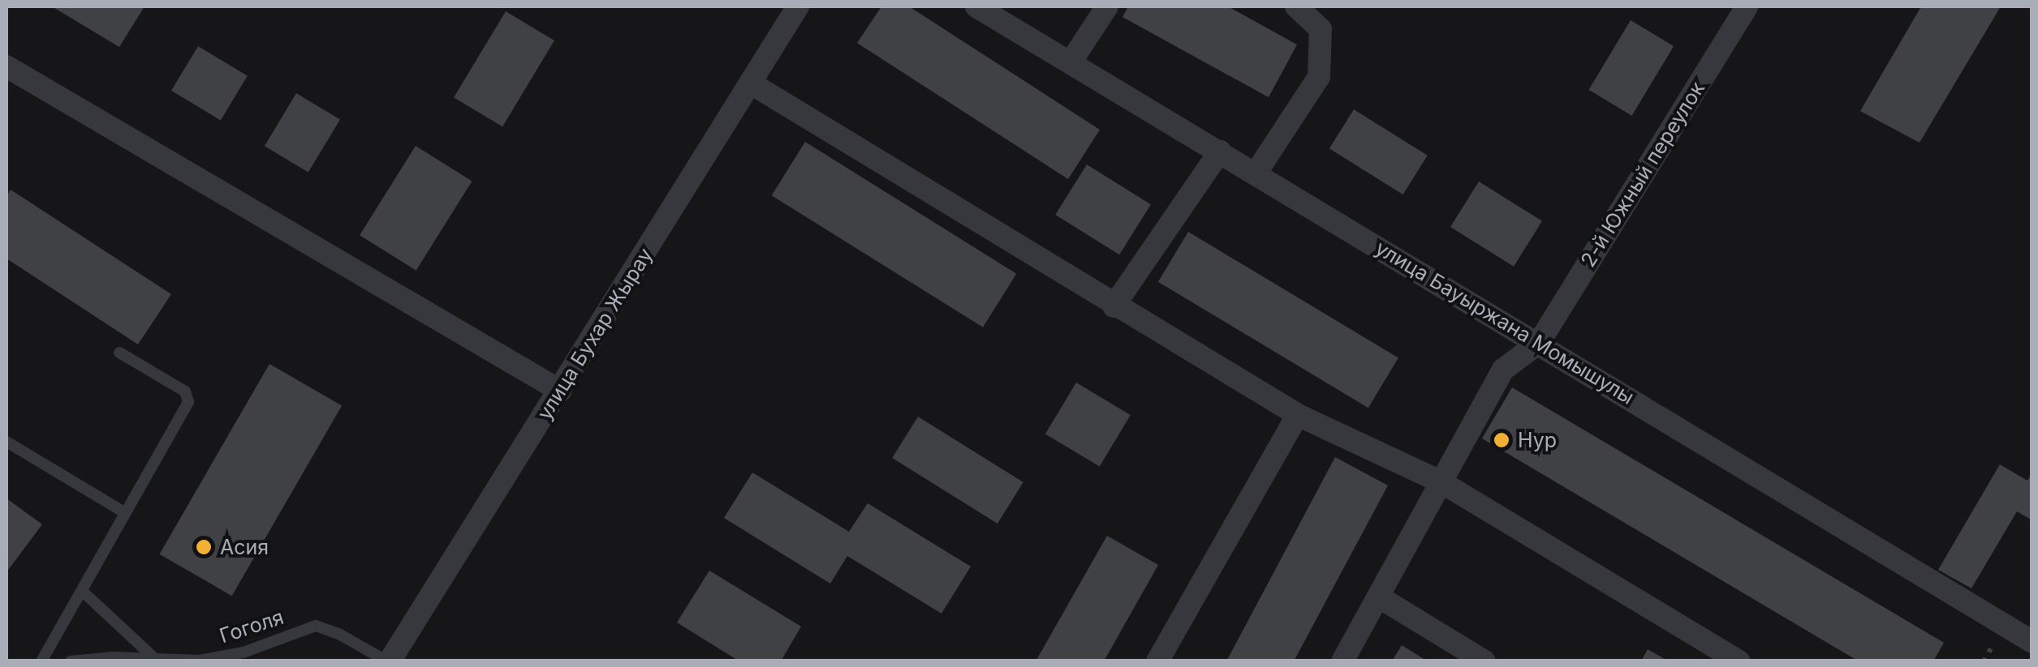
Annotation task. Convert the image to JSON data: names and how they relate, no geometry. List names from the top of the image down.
{
  "streets": {
    "street": ["2-й Южный переулок", "улица Бауыржана Момышулы", "улица Бухар Жырау"],
    "lane": ["Гоголя"]
  },
  "crossings": [
    ["2-й Южный переулок", "улица Бауыржана Момышулы"],
    ["улица Бухар Жырау", "Гоголя"]
  ],
  "places": ["Нур", "Асия"]
}
